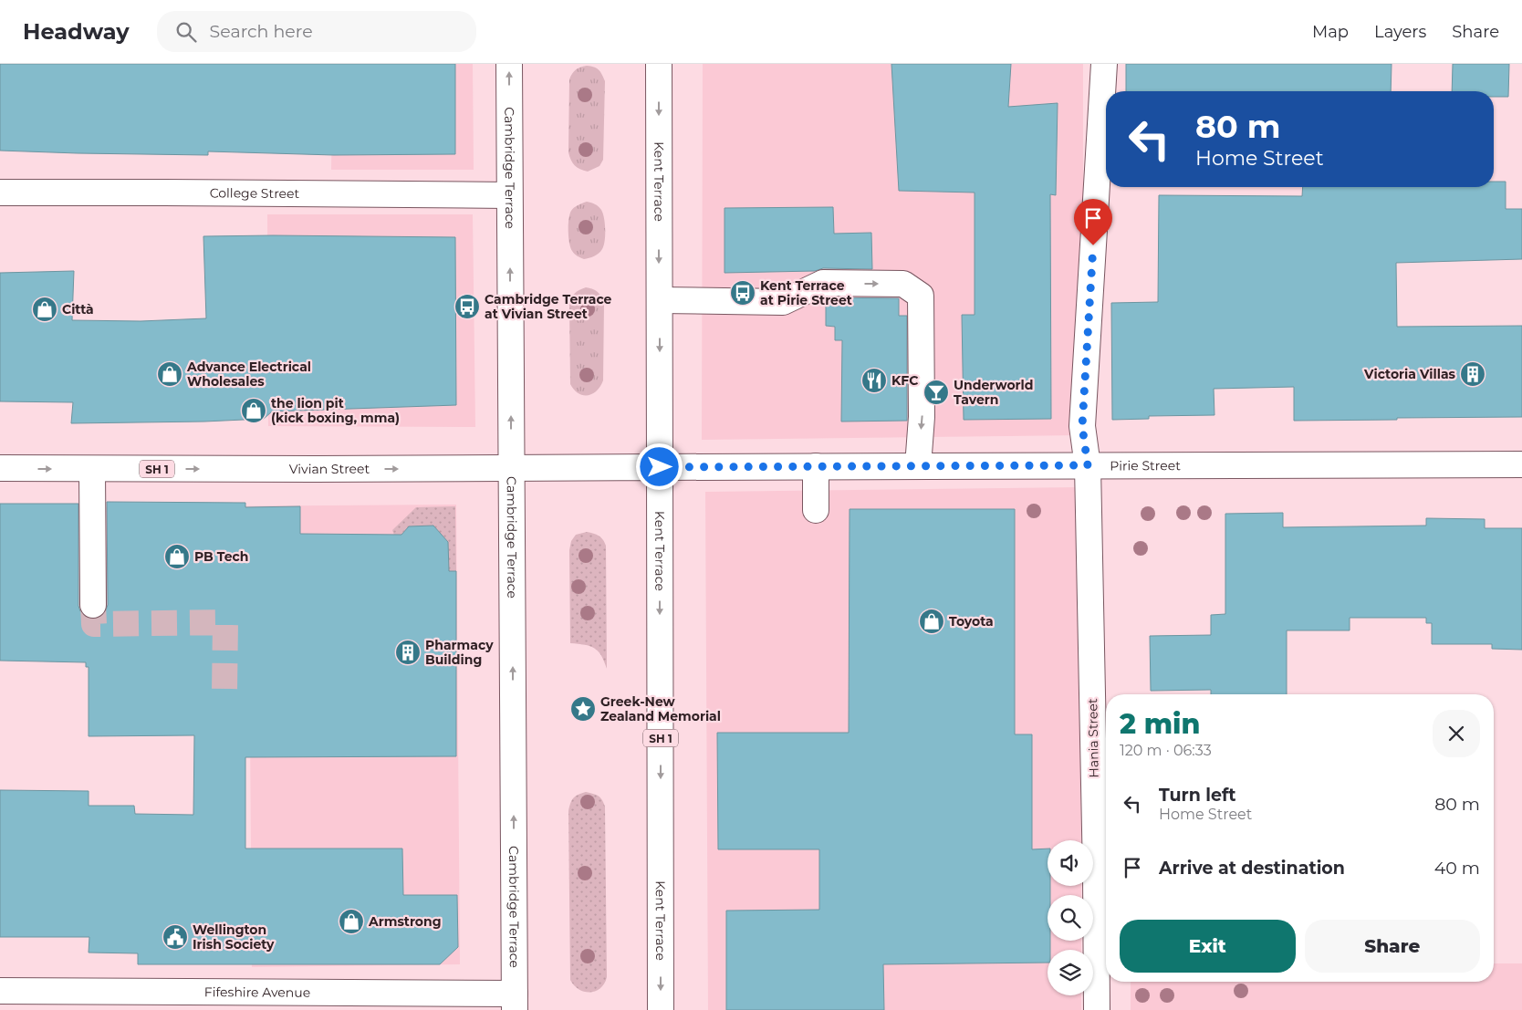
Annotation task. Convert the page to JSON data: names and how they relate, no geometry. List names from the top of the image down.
{
  "streets": {
    "main road": [
      "Cambridge Terrace",
      "Kent Terrace",
      "College Street",
      "Pirie Street",
      "SH 1",
      "Vivian Street",
      "Hania Street",
      "Fifeshire Avenue"
    ]
  },
  "crossings": [
    ["Cambridge Terrace", "College Street"],
    ["Cambridge Terrace", "Vivian Street"],
    ["Cambridge Terrace", "Fifeshire Avenue"],
    ["Kent Terrace", "Pirie Street"],
    ["Kent Terrace", "Vivian Street"],
    ["Pirie Street", "Vivian Street"],
    ["Pirie Street", "Hania Street"]
  ],
  "one_way": ["Cambridge Terrace", "Kent Terrace", "Vivian Street"],
  "places": {
    "bus stop": ["Kent Terrace at Pirie Street", "Cambridge Terrace at Vivian Street"],
    "shop": [
      "Città",
      "Advance Electrical Wholesales",
      "the lion pit (kick boxing, mma)",
      "PB Tech",
      "Toyota",
      "Armstrong"
    ],
    "building": ["Victoria Villas", "Pharmacy Building"],
    "restaurant": ["KFC"],
    "bar": ["Underworld Tavern"],
    "place": ["Greek-New Zealand Memorial"],
    "public building": ["Wellington Irish Society"]
  },
  "page": {
    "header": "Headway",
    "search": "Search here",
    "nav": ["Map", "Layers", "Share"],
    "turn": ["80 m", "Home Street"],
    "heading": ["2 min", "120 m · 06:33"],
    "list": [
      {
        "name": "Turn left",
        "note": "Home Street",
        "value": "80 m"
      },
      {
        "name": "Arrive at destination",
        "value": "40 m"
      }
    ],
    "buttons": ["Exit", "Share"]
  }
}
